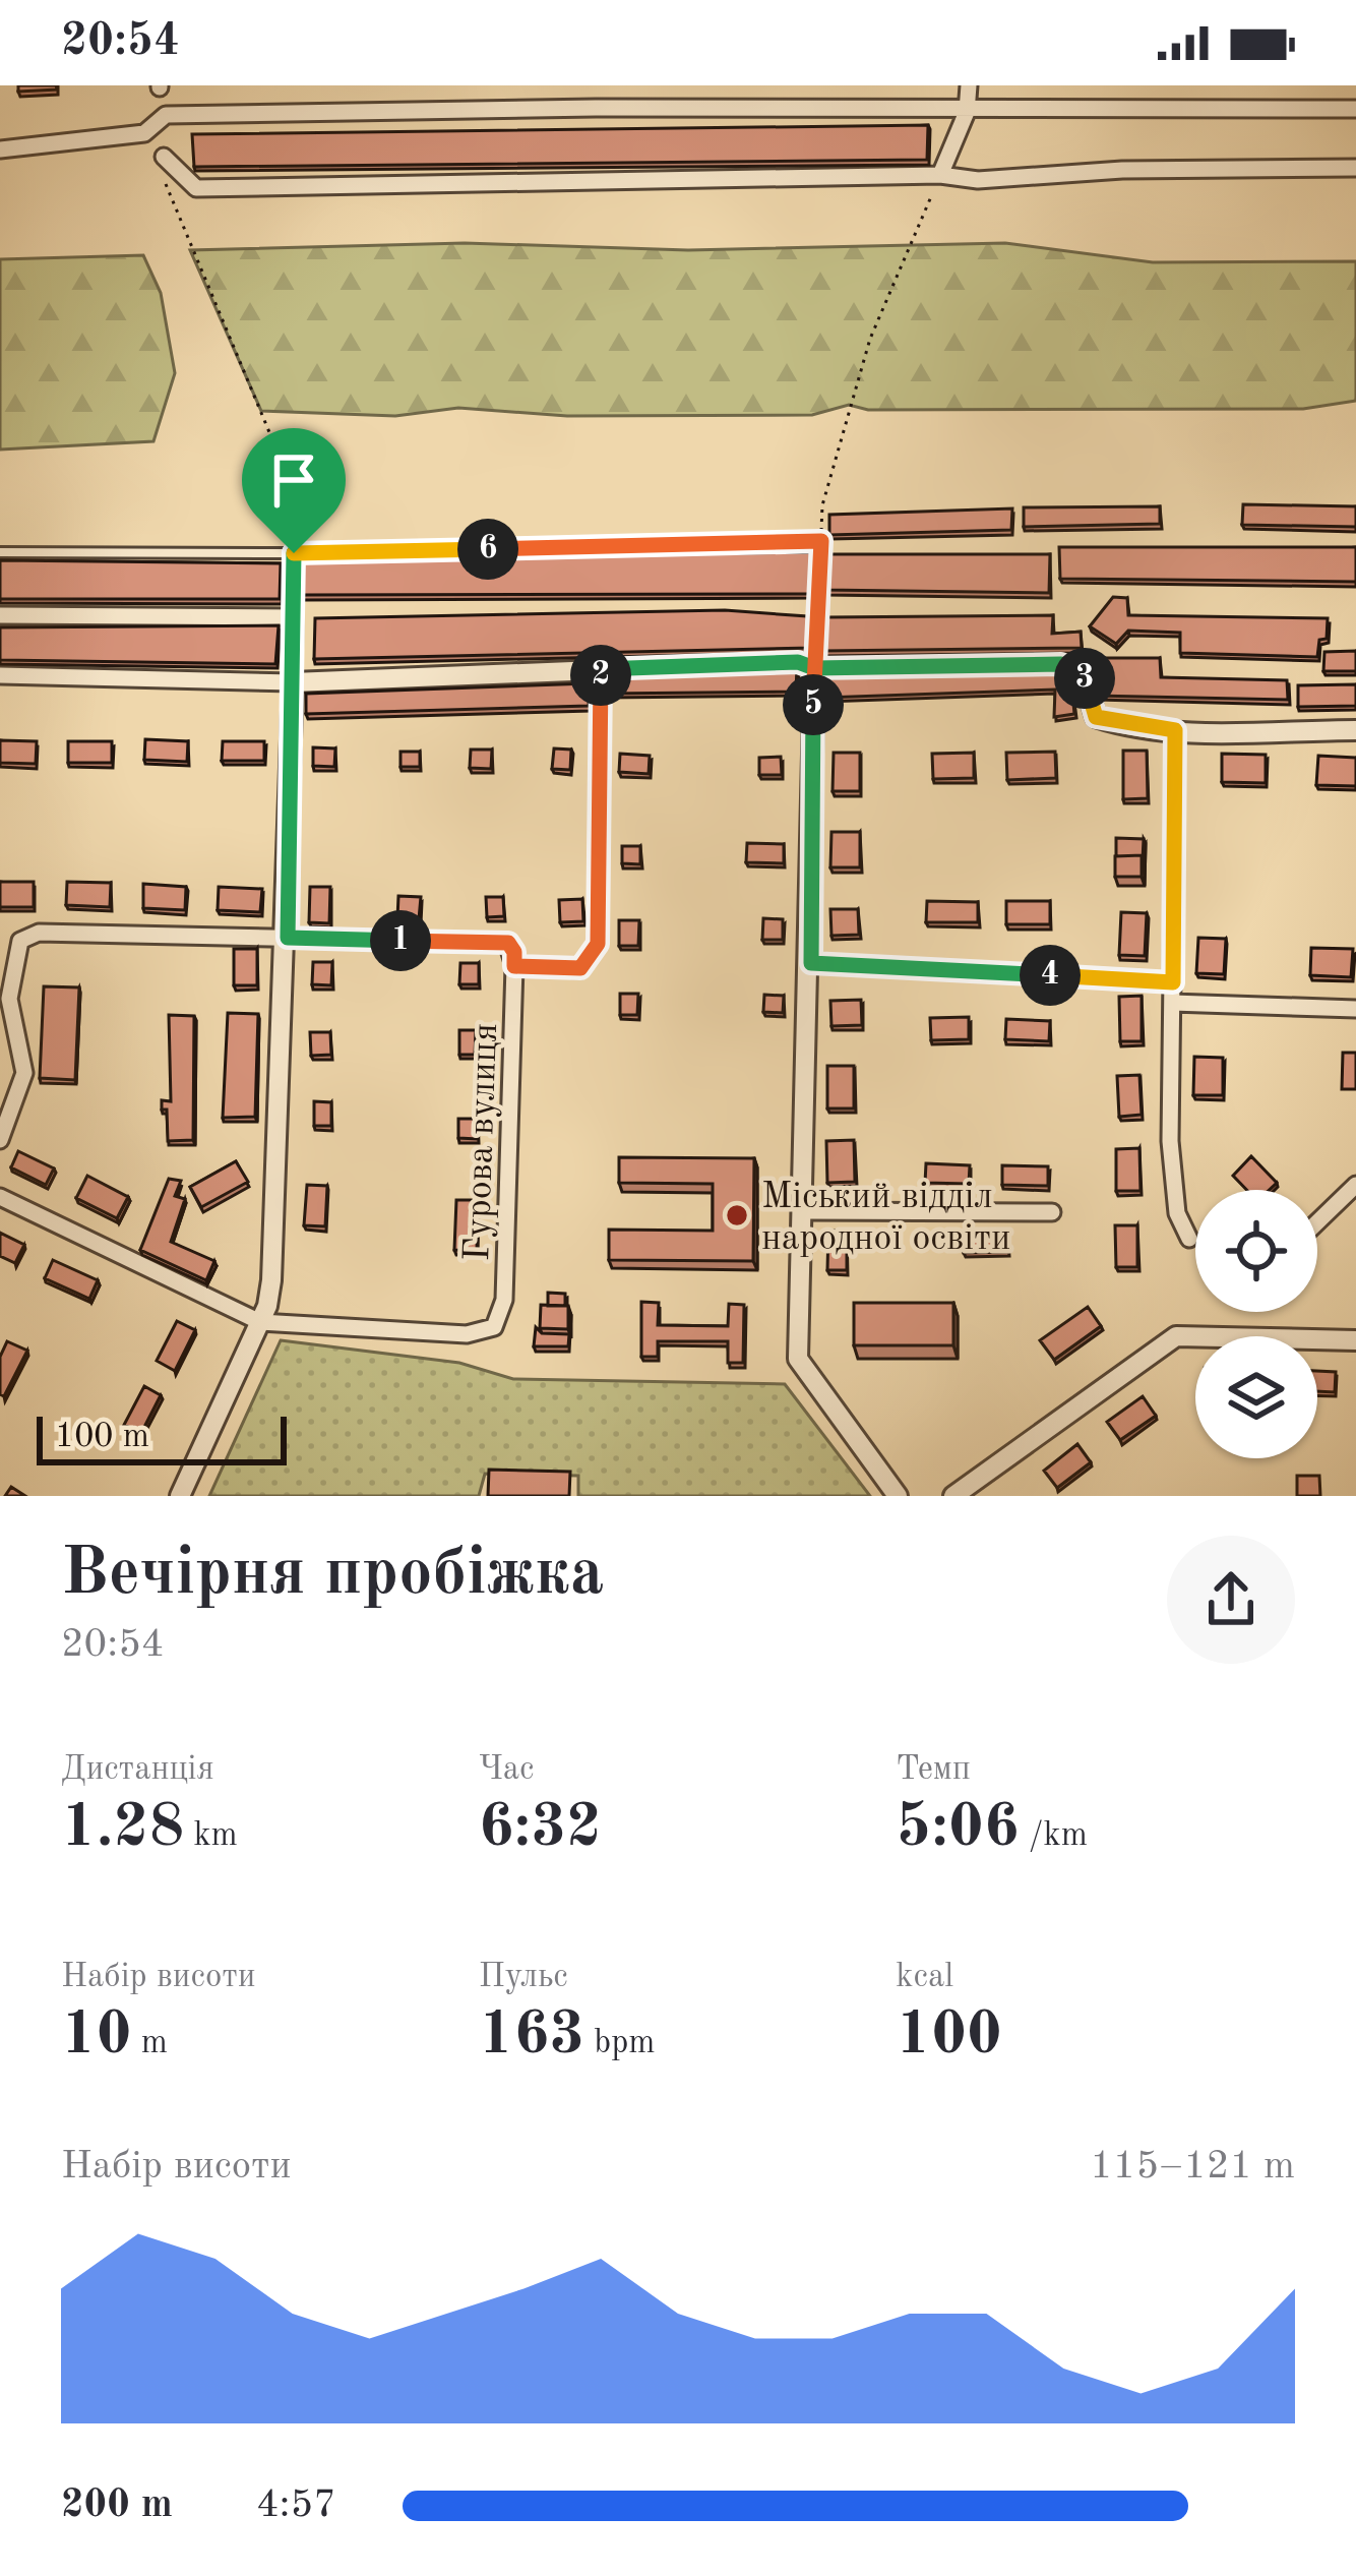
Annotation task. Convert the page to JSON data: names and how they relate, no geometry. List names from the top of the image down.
{
  "streets": {
    "street": ["Гурова вулиця"]
  },
  "places": ["Міський відділ народної освіти"],
  "scale_bar": "100 m",
  "page": {
    "status": "20:54",
    "pins": [
      "6",
      "2",
      "3",
      "5",
      "1",
      "4"
    ],
    "scale": "100 m",
    "heading": ["Вечірня пробіжка", "20:54"],
    "stats": [
      ["Дистанція", "1.28 km"],
      ["Час", "6:32"],
      ["Темп", "5:06 /km"],
      ["Набір висоти", "10 m"],
      ["Пульс", "163 bpm"],
      ["kcal", "100"]
    ],
    "chart": ["Набір висоти", "115–121 m"],
    "list": [
      {
        "name": "200 m",
        "note": "4:57"
      }
    ]
  }
}
